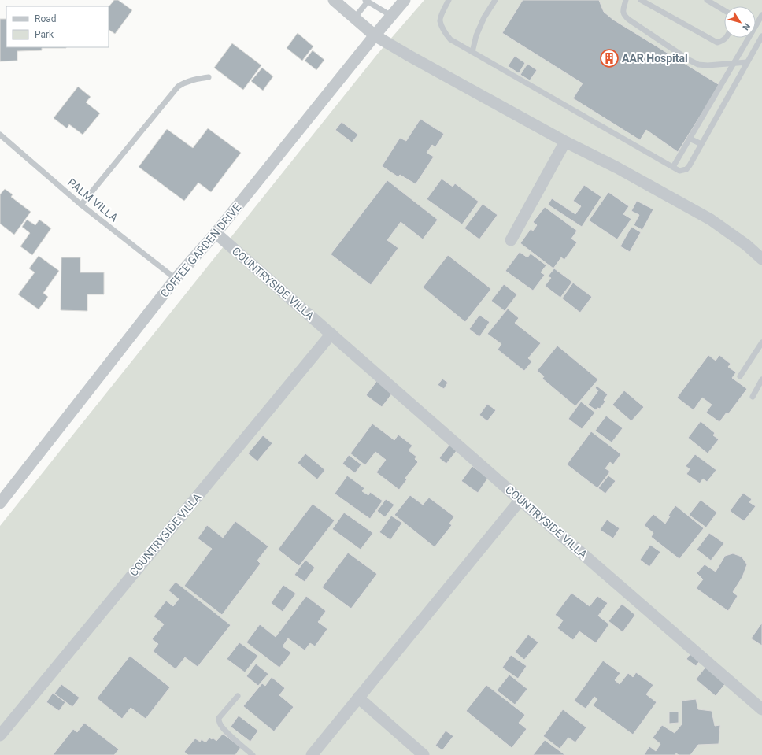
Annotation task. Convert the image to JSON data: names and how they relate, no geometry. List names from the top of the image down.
{
  "streets": {
    "street": ["COFFEE GARDEN DRIVE", "COUNTRYSIDE VILLA"],
    "lane": ["PALM VILLA"]
  },
  "crossings": [
    ["PALM VILLA", "COFFEE GARDEN DRIVE"],
    ["COFFEE GARDEN DRIVE", "COUNTRYSIDE VILLA"]
  ],
  "places": {
    "building": ["AAR Hospital"]
  },
  "legend": ["Road", "Park"],
  "north": "bottom right"
}
